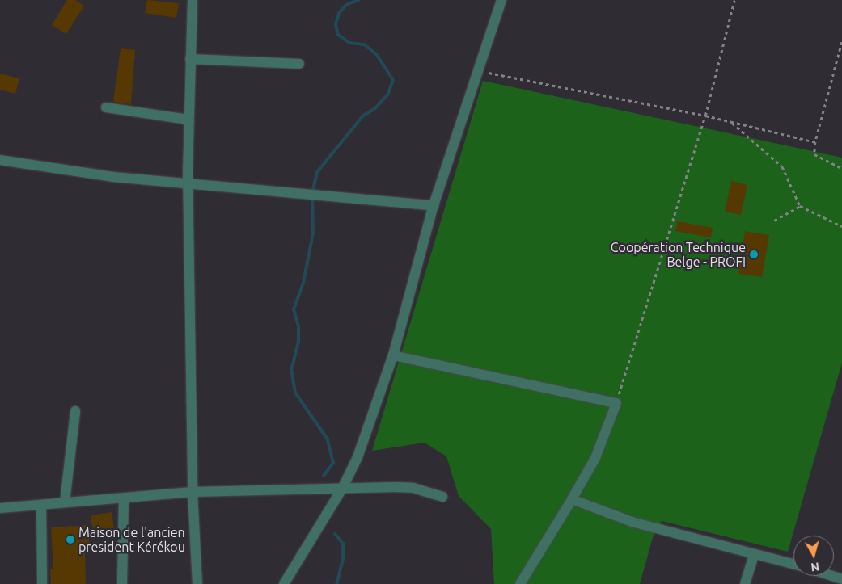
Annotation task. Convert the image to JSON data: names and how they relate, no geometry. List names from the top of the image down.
{
  "places": ["Coopération Technique Belge - PROFI", "Maison de l'ancien president Kérékou"],
  "north": "bottom"
}
